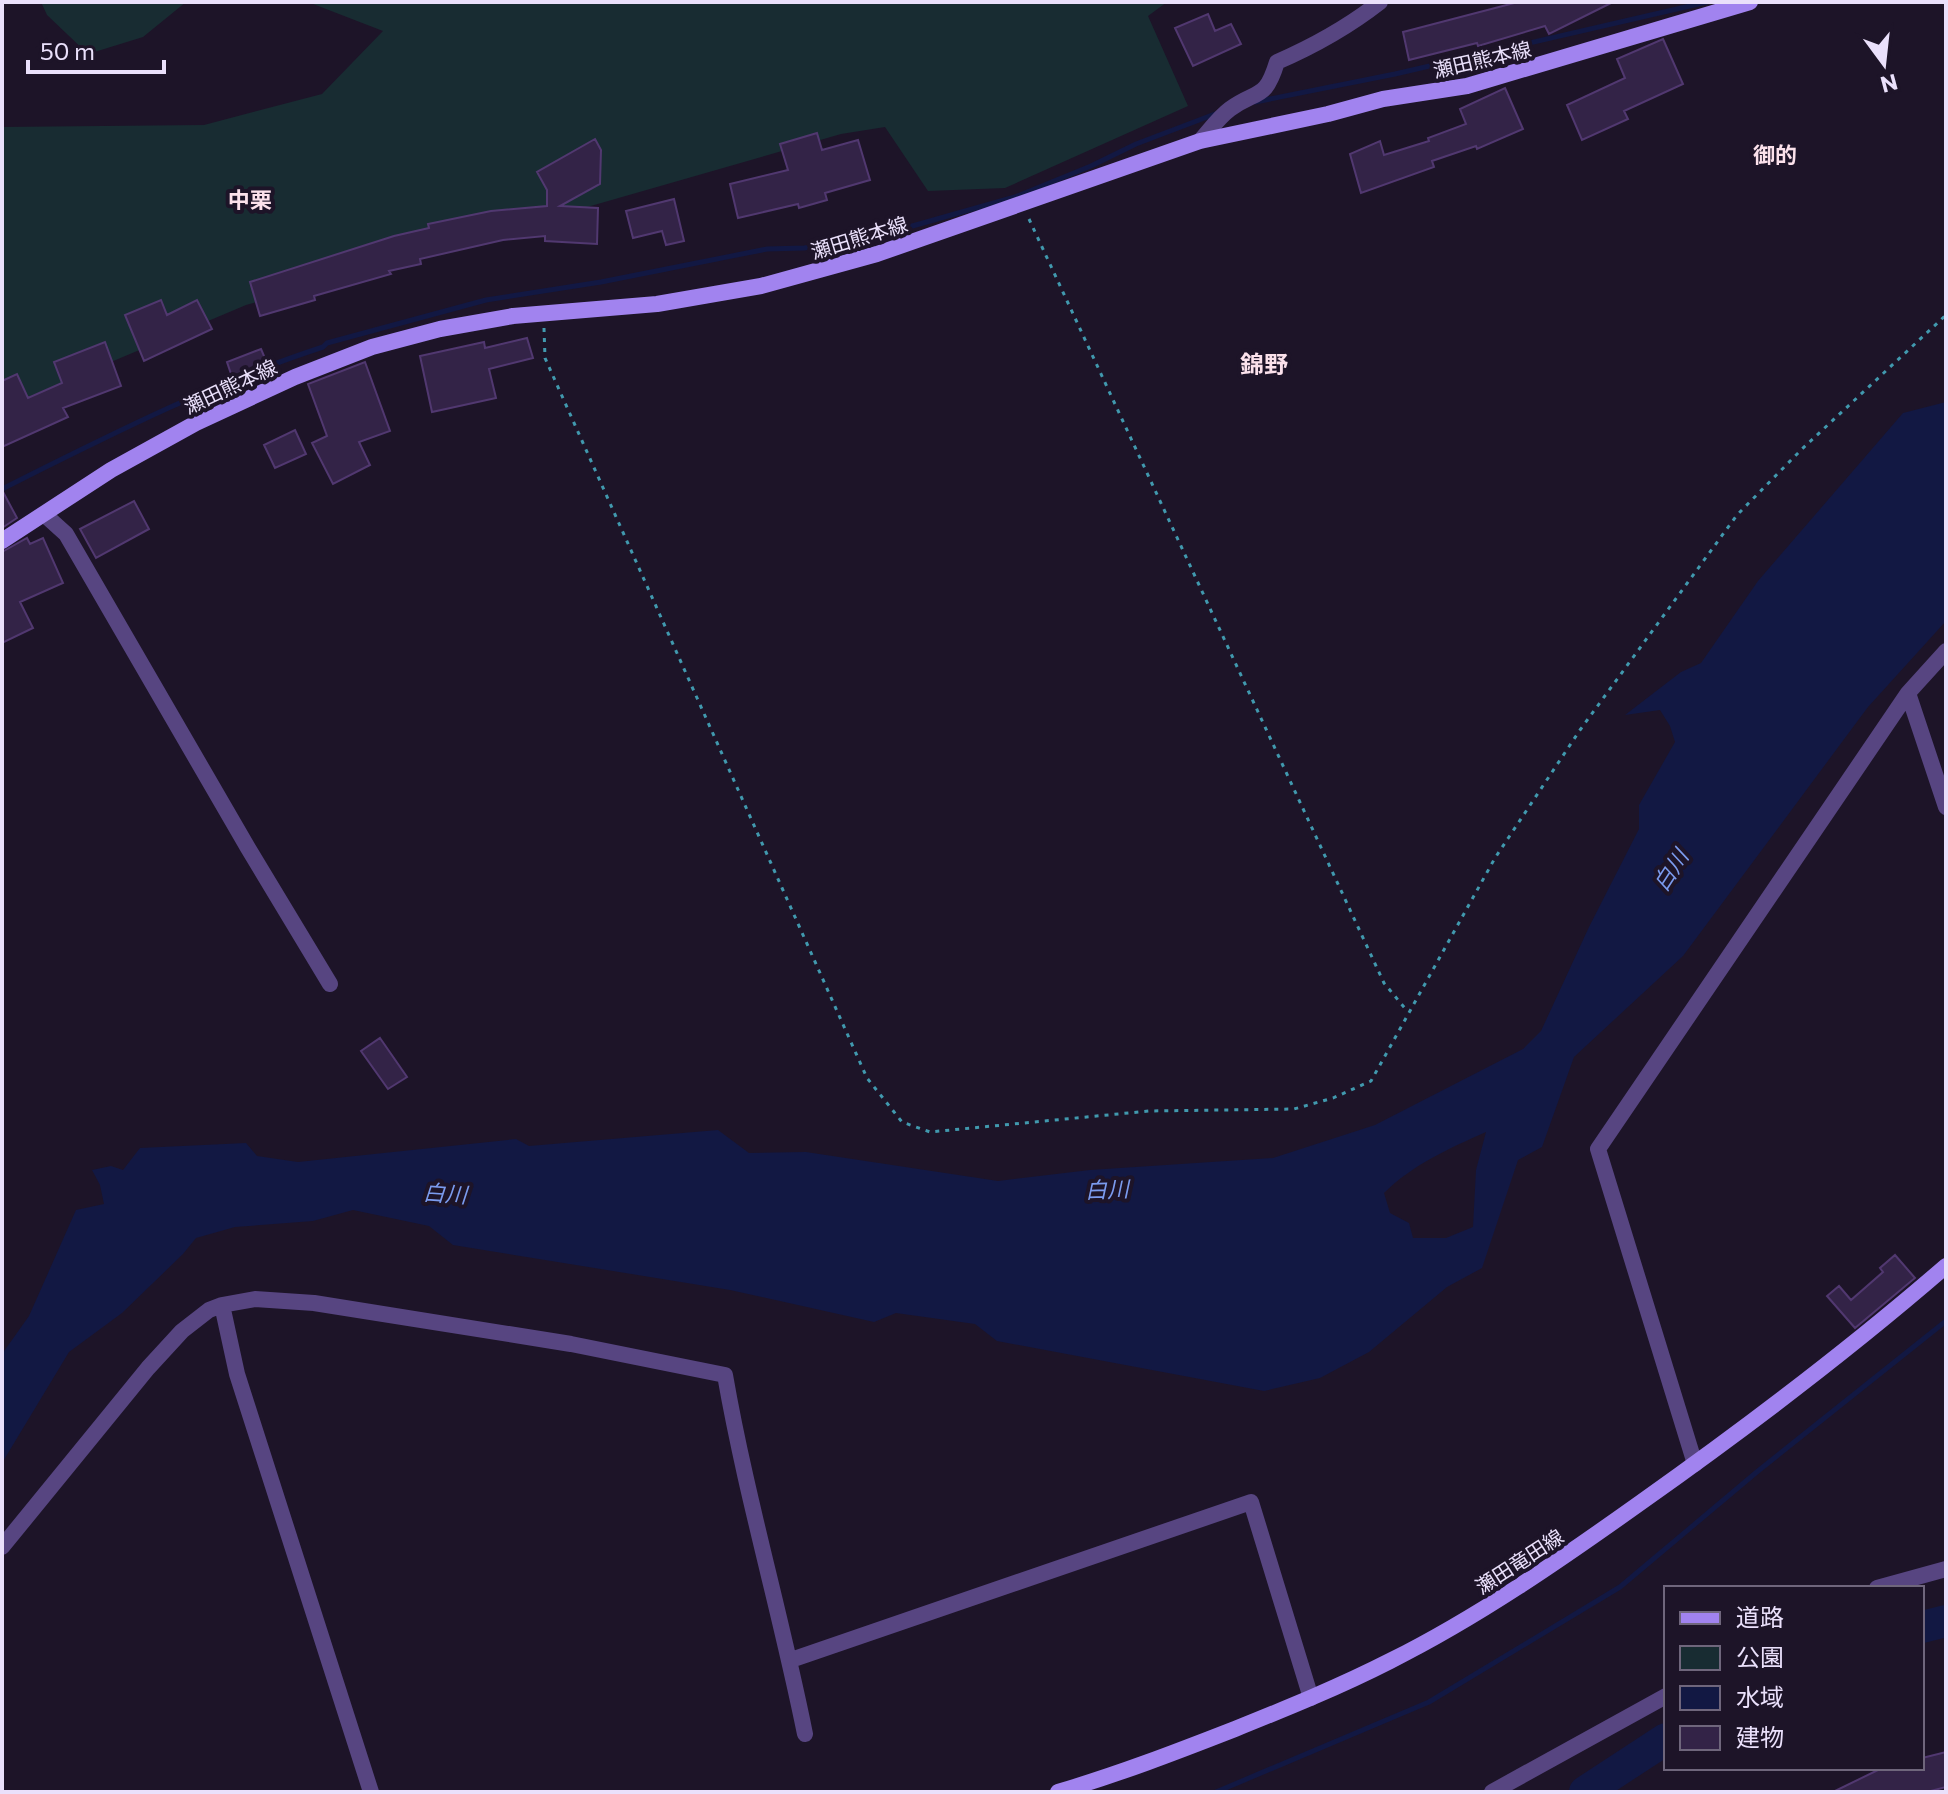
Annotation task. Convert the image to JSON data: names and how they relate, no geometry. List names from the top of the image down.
{
  "streets": {
    "main road": ["瀬田熊本線", "瀬田竜田線"]
  },
  "districts": ["御的", "中栗", "錦野"],
  "water": ["白川"],
  "legend": [
    "道路",
    "公園",
    "水域",
    "建物"
  ],
  "scale_bar": "50 m",
  "north": "bottom"
}
